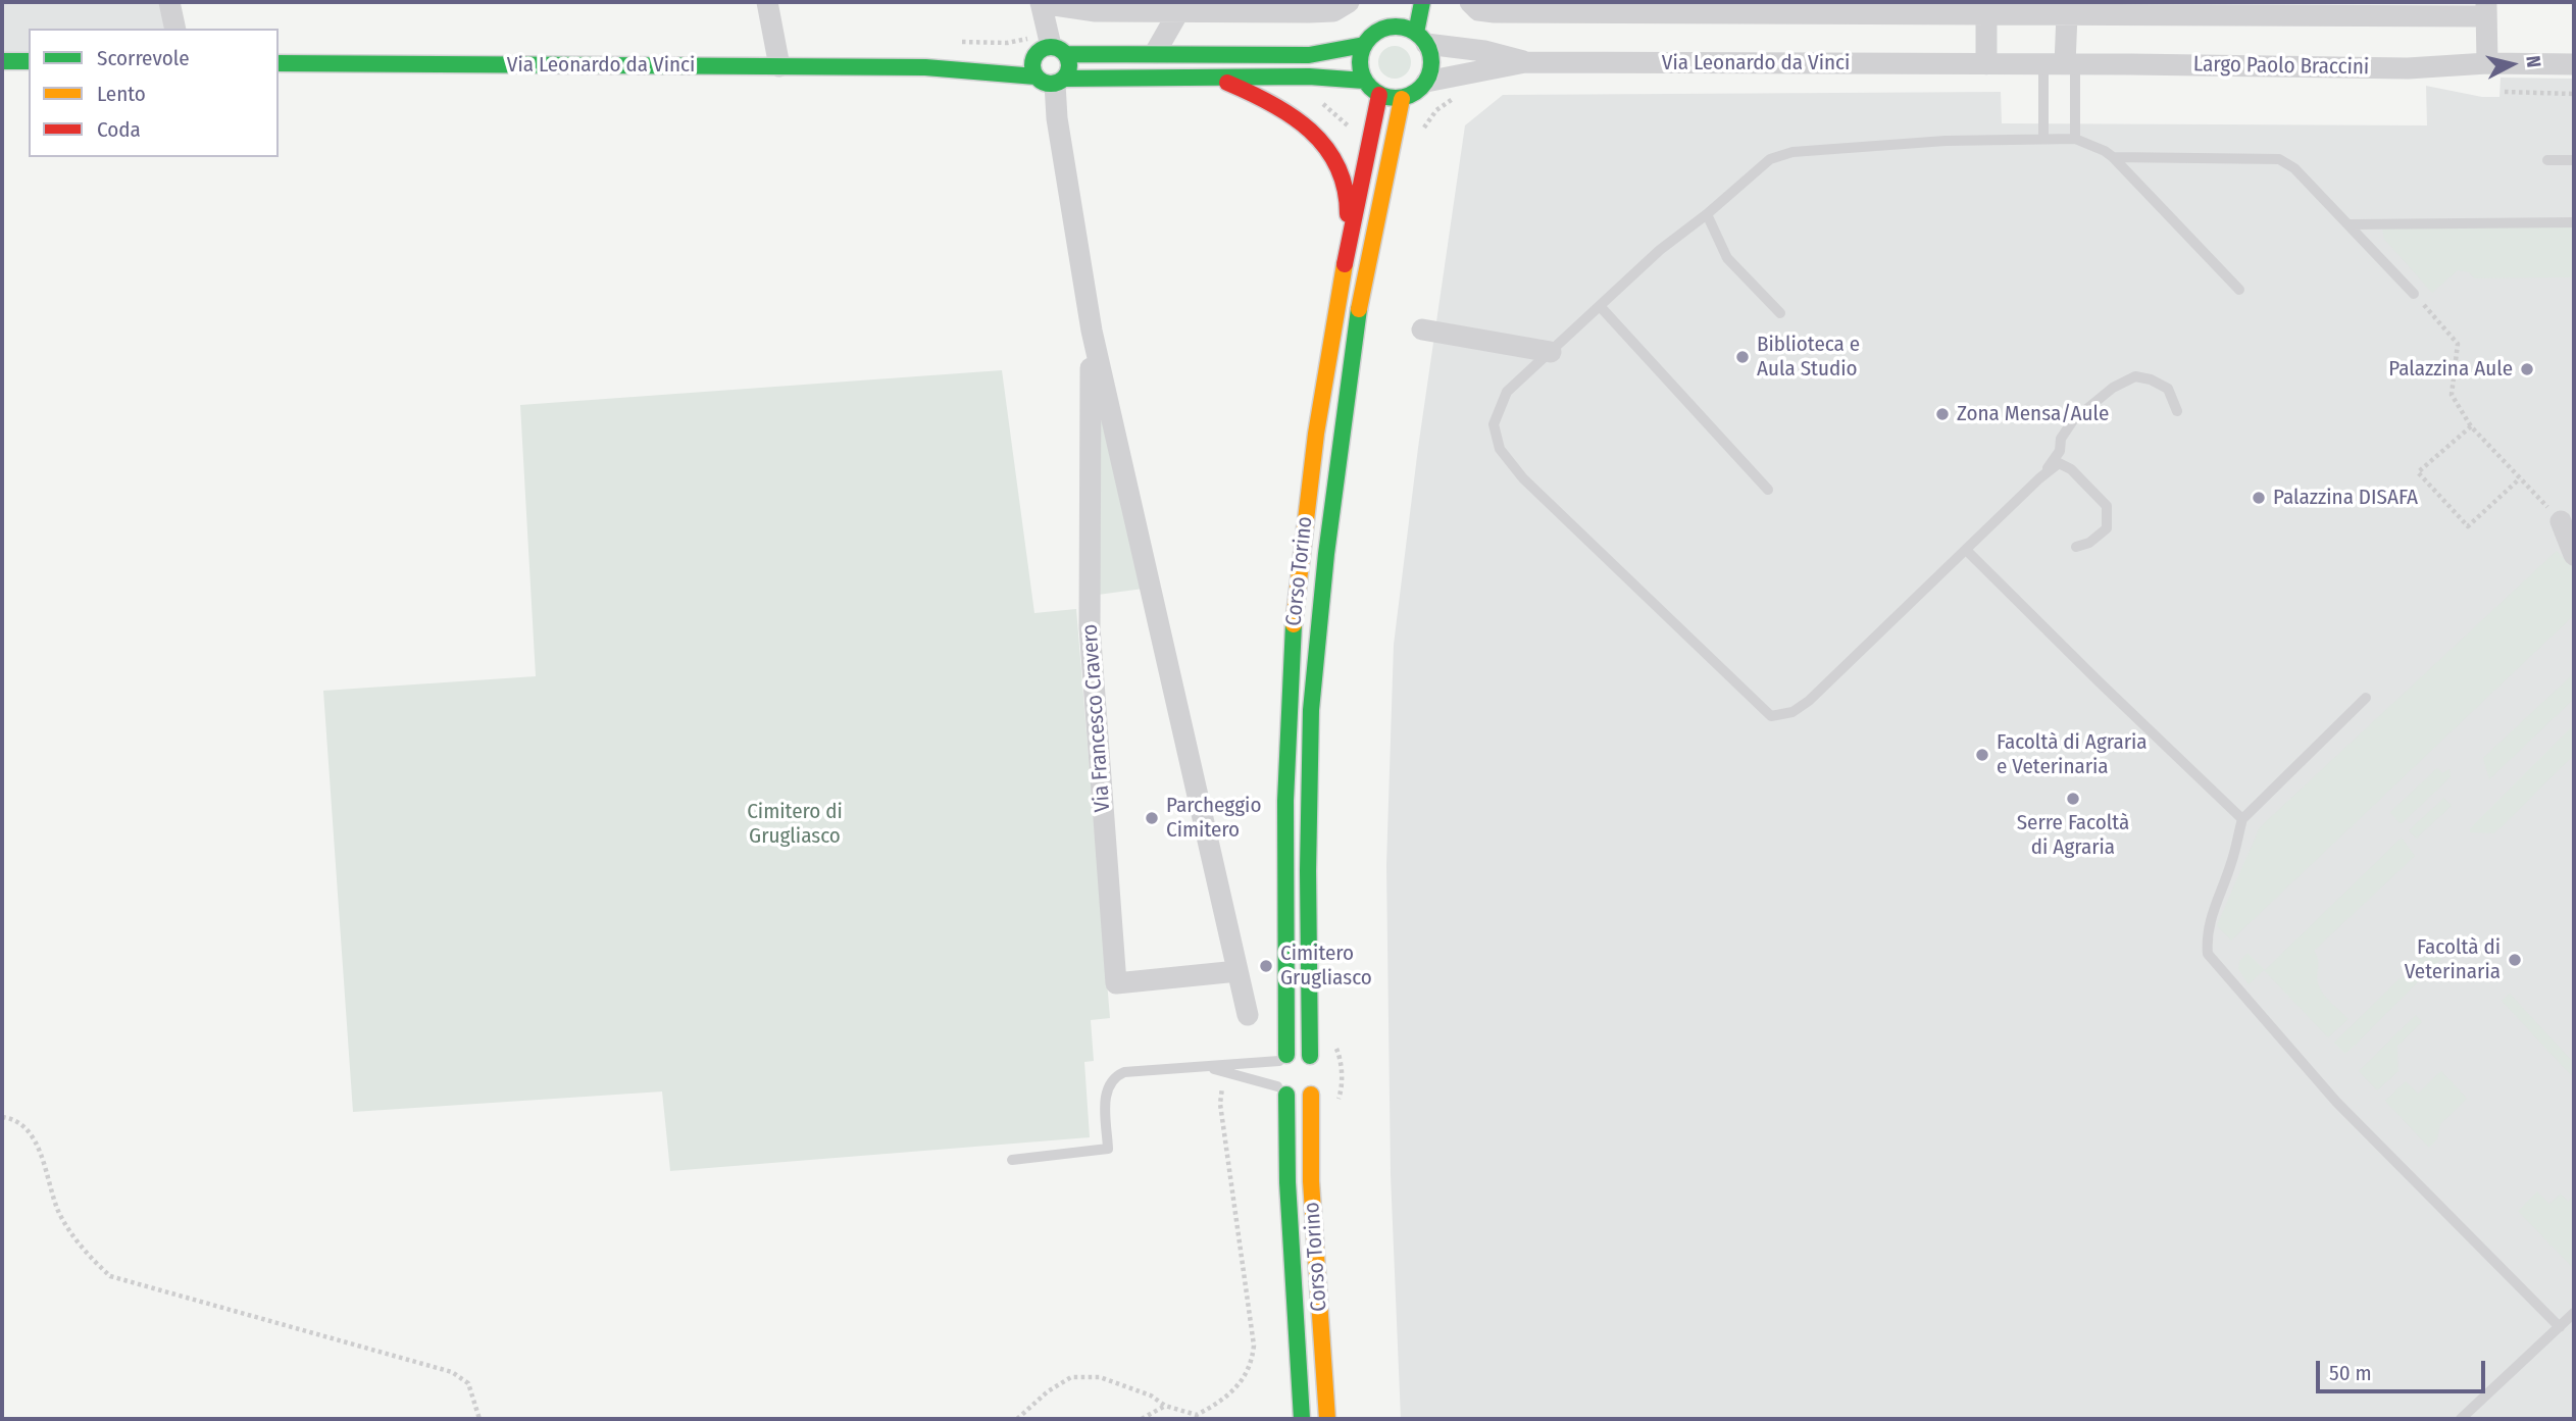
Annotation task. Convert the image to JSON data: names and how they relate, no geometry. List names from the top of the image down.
{
  "streets": {
    "street": [
      "Via Leonardo da Vinci",
      "Largo Paolo Braccini",
      "Corso Torino",
      "Via Francesco Cravero"
    ]
  },
  "crossings": [
    ["Via Leonardo da Vinci", "Largo Paolo Braccini"],
    ["Via Leonardo da Vinci", "Corso Torino"],
    ["Via Leonardo da Vinci", "Via Francesco Cravero"]
  ],
  "parks": ["Cimitero di Grugliasco"],
  "places": [
    "Biblioteca e Aula Studio",
    "Palazzina Aule",
    "Zona Mensa/Aule",
    "Palazzina DISAFA",
    "Facoltà di Agraria e Veterinaria",
    "Serre Facoltà di Agraria",
    "Parcheggio Cimitero",
    "Facoltà di Veterinaria",
    "Cimitero Grugliasco"
  ],
  "legend": ["Scorrevole", "Lento", "Coda"],
  "scale_bar": "50 m",
  "north": "right"
}
